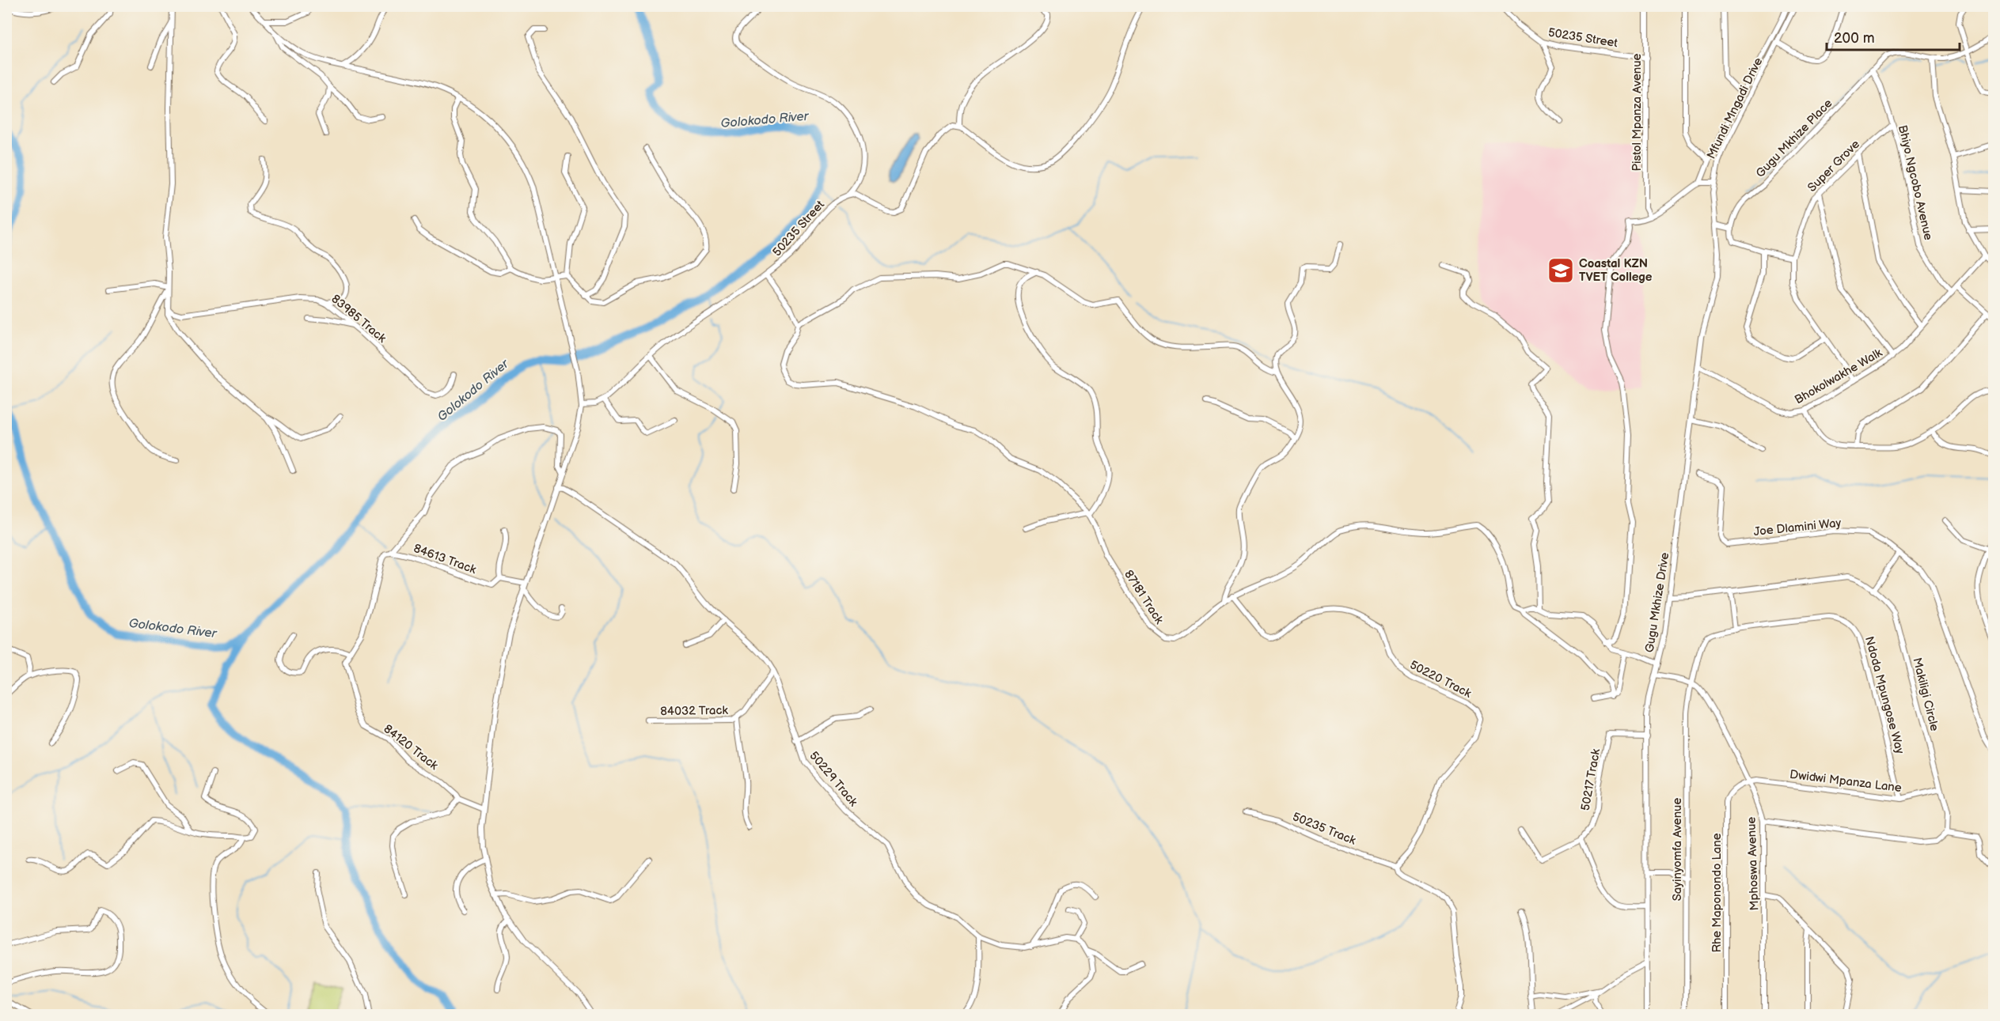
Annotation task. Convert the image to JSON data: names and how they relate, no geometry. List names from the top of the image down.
{
  "streets": {
    "street": [
      "50235 Street",
      "Mfundi Mngadi Drive",
      "Pistol Mpanza Avenue",
      "Gugu Mkhize Place",
      "Super Grove",
      "Bhiyo Ngcobo Avenue",
      "83985 Track",
      "Bhokolwakhe Walk",
      "Joe Dlamini Way",
      "84613 Track",
      "87181 Track",
      "Gugu Mkhize Drive",
      "50220 Track",
      "Makiligi Circle",
      "Ndoda Mpungose Way",
      "84032 Track",
      "84120 Track",
      "50229 Track",
      "50217 Track",
      "Dwidwi Mpanza Lane",
      "50235 Track",
      "Sayinyomfa Avenue",
      "Mphoswa Avenue",
      "Rhe Maponondo Lane"
    ]
  },
  "crossings": [
    ["50235 Street", "Pistol Mpanza Avenue"],
    ["Mfundi Mngadi Drive", "Gugu Mkhize Drive"],
    ["Gugu Mkhize Place", "Bhiyo Ngcobo Avenue"],
    ["Super Grove", "Bhiyo Ngcobo Avenue"],
    ["Super Grove", "Bhokolwakhe Walk"],
    ["Bhiyo Ngcobo Avenue", "Bhokolwakhe Walk"],
    ["Bhokolwakhe Walk", "Gugu Mkhize Drive"],
    ["84613 Track", "84120 Track"],
    ["87181 Track", "50220 Track"],
    ["Gugu Mkhize Drive", "Makiligi Circle"],
    ["Gugu Mkhize Drive", "50217 Track"],
    ["50220 Track", "50235 Track"],
    ["Makiligi Circle", "Dwidwi Mpanza Lane"],
    ["Ndoda Mpungose Way", "Dwidwi Mpanza Lane"],
    ["Ndoda Mpungose Way", "Sayinyomfa Avenue"],
    ["Ndoda Mpungose Way", "Mphoswa Avenue"],
    ["84032 Track", "50229 Track"],
    ["Dwidwi Mpanza Lane", "Mphoswa Avenue"],
    ["Dwidwi Mpanza Lane", "Rhe Maponondo Lane"],
    ["Sayinyomfa Avenue", "Mphoswa Avenue"],
    ["Mphoswa Avenue", "Rhe Maponondo Lane"]
  ],
  "water": ["Golokodo River"],
  "places": {
    "school or university": ["Coastal KZN TVET College"]
  },
  "scale_bar": "200 m"
}
